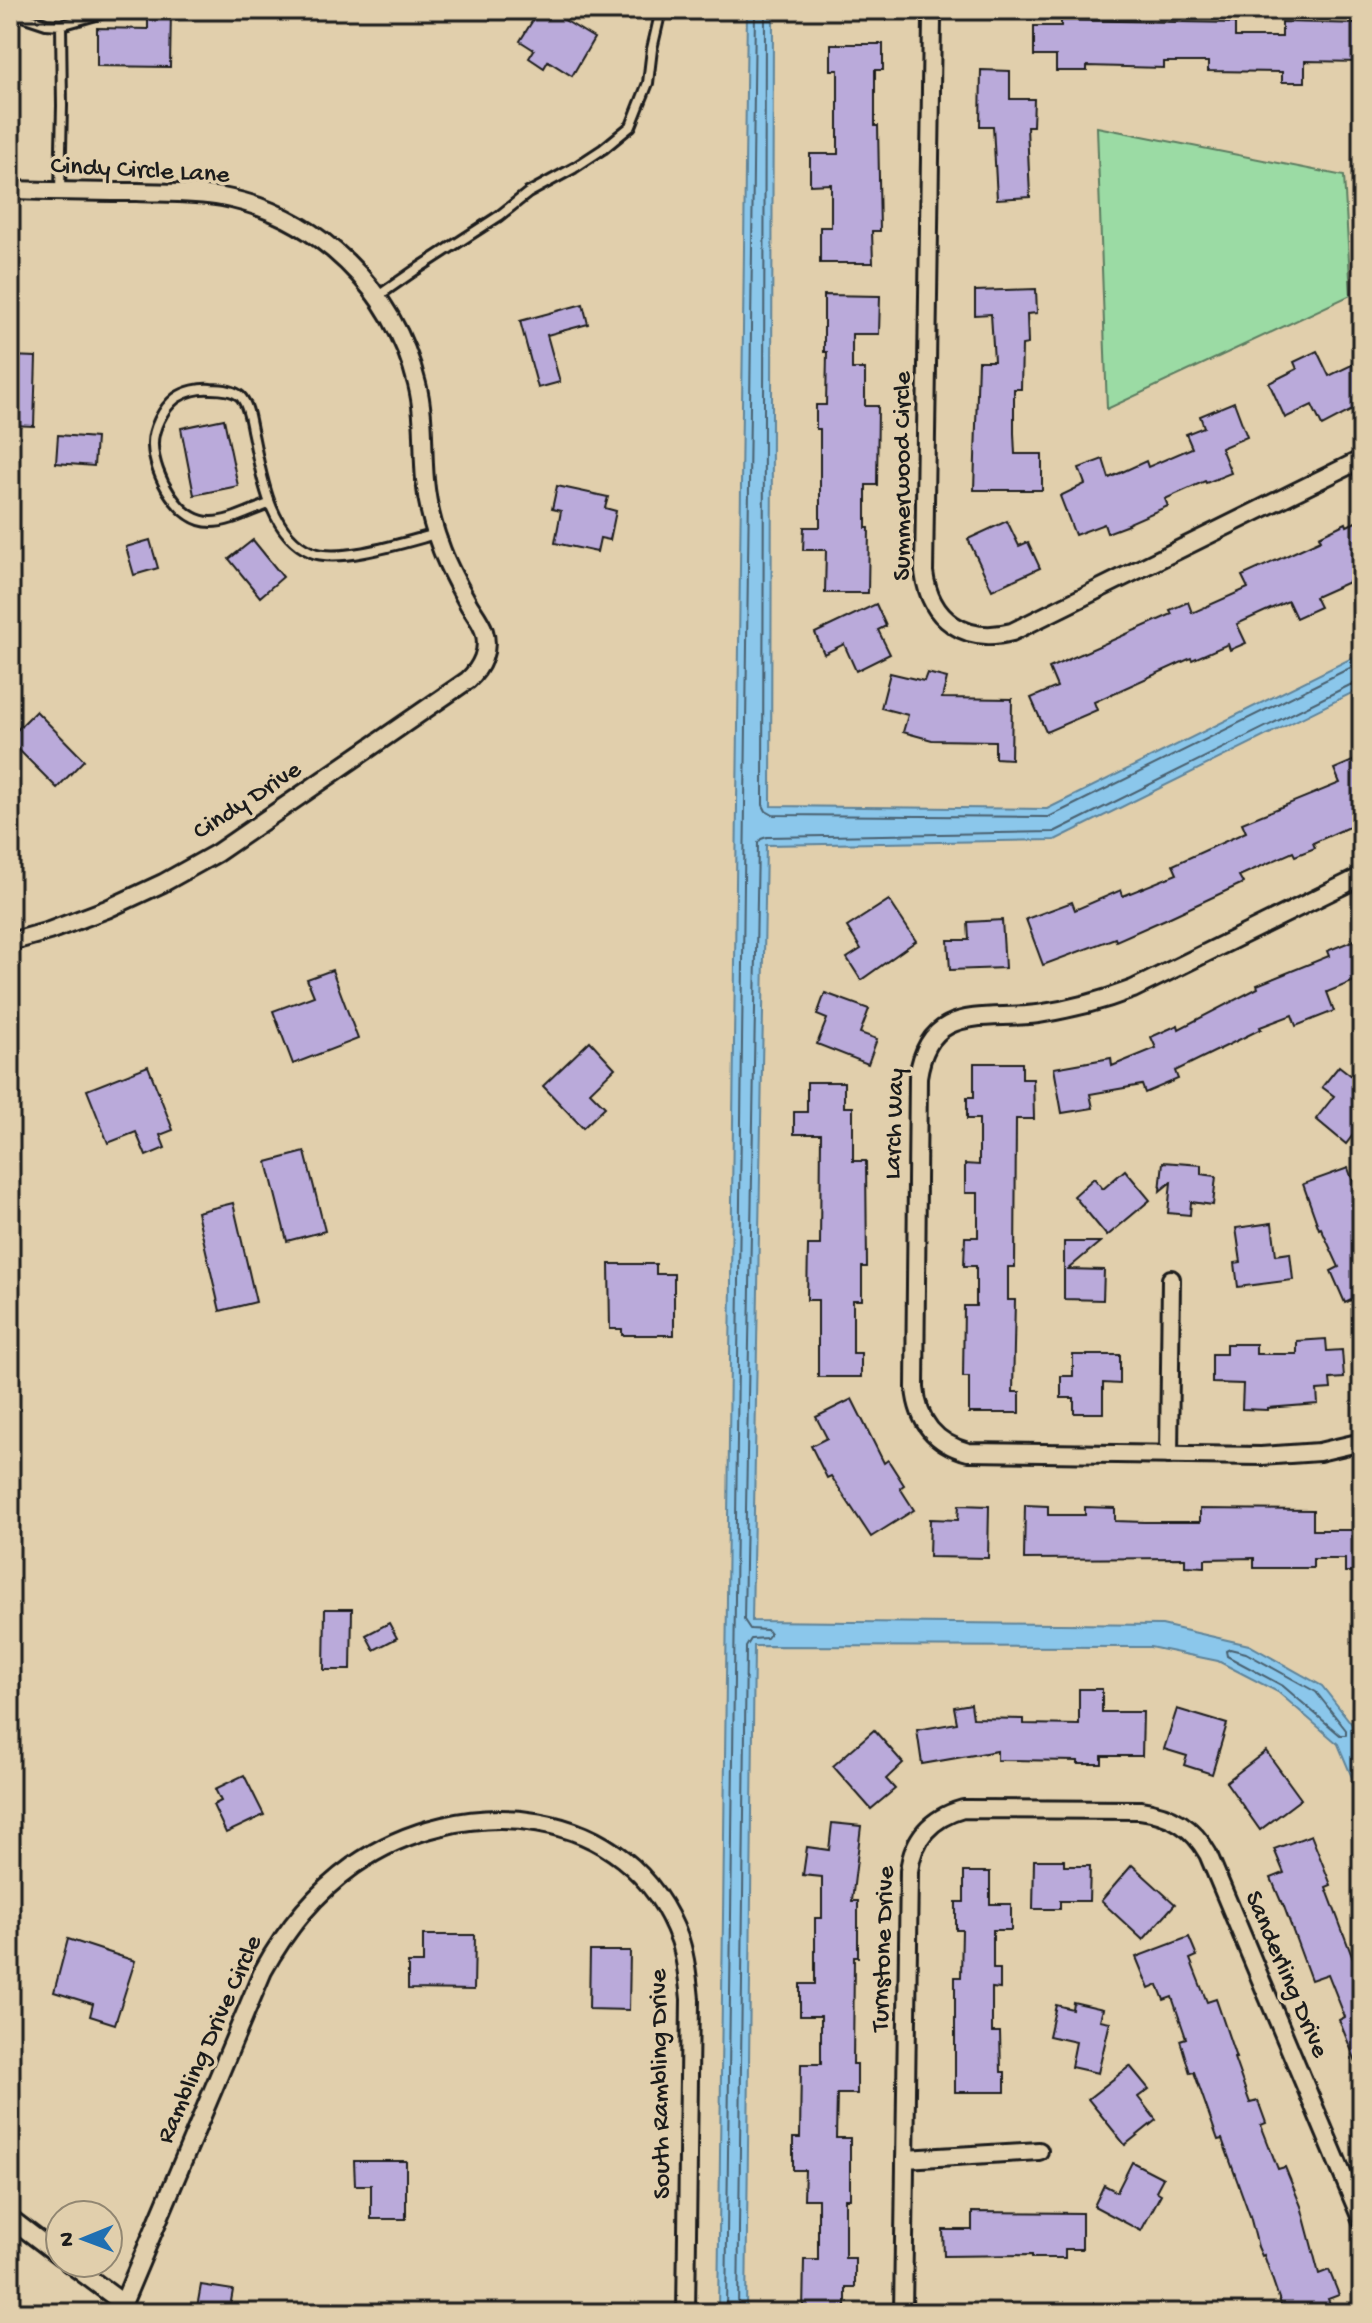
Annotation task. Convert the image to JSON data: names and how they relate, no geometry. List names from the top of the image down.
{
  "streets": {
    "street": [
      "Cindy Circle Lane",
      "Summerwood Circle",
      "Cindy Drive",
      "Larch Way",
      "Turnstone Drive",
      "Sanderling Drive",
      "Rambling Drive Circle",
      "South Rambling Drive"
    ]
  },
  "crossings": [
    ["Cindy Circle Lane", "Cindy Drive"],
    ["Turnstone Drive", "Sanderling Drive"],
    ["Rambling Drive Circle", "South Rambling Drive"]
  ],
  "north": "left"
}
